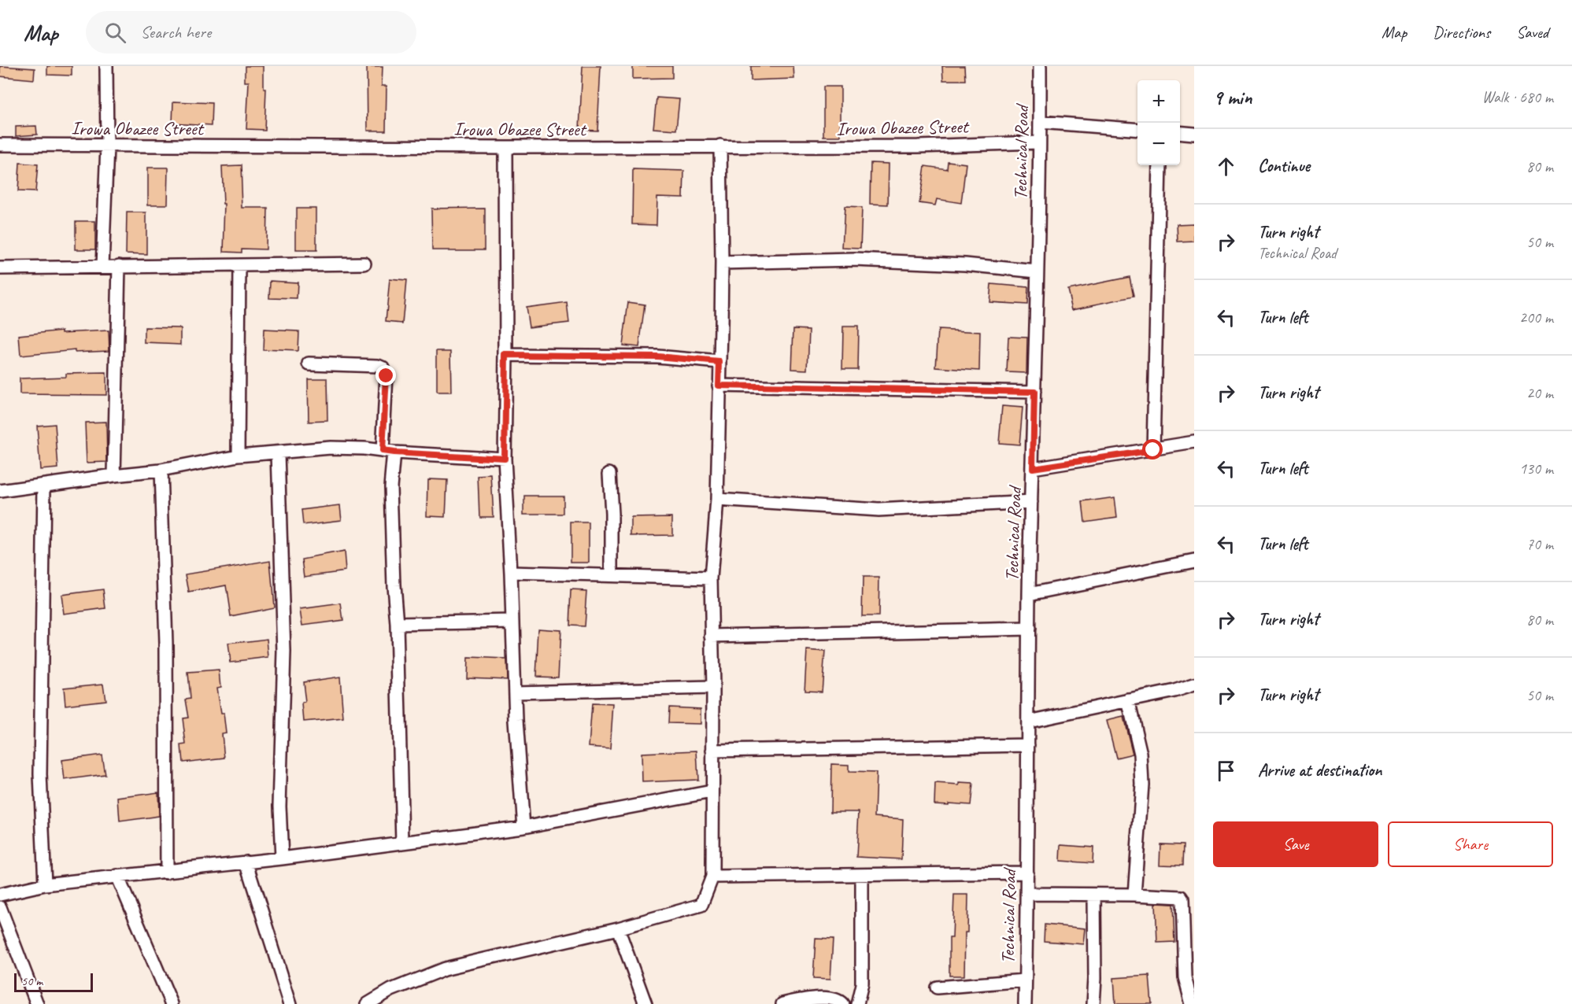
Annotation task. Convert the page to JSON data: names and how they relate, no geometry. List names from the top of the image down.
{
  "streets": {
    "street": ["Irowa Obazee Street", "Technical Road"]
  },
  "crossings": [
    ["Irowa Obazee Street", "Technical Road"]
  ],
  "scale_bar": "50 m",
  "page": {
    "header": "Map",
    "search": "Search here",
    "nav": ["Map", "Directions", "Saved"],
    "heading": ["9 min", "Walk · 680 m"],
    "map_buttons": ["+", "−"],
    "list": [
      ["Continue", "80 m"],
      ["Turn right", "Technical Road", "50 m"],
      ["Turn left", "200 m"],
      ["Turn right", "20 m"],
      ["Turn left", "130 m"],
      ["Turn left", "70 m"],
      ["Turn right", "80 m"],
      ["Turn right", "50 m"],
      "Arrive at destination"
    ],
    "buttons": ["Save", "Share"],
    "scale": "50 m"
  }
}
